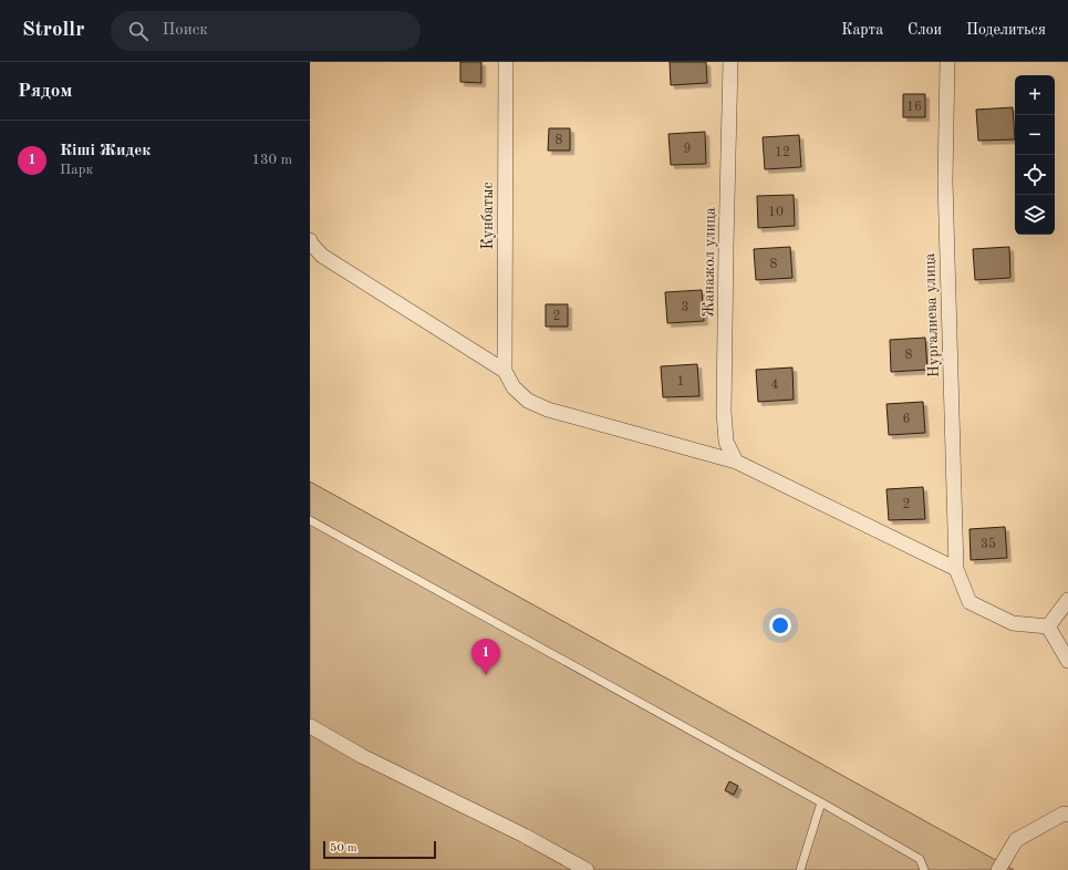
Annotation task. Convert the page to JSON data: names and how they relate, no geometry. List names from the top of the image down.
{
  "streets": {
    "street": ["Кунбатыс", "Жанажол улица", "Нургалиева улица"]
  },
  "house_numbers": [
    "16",
    "8",
    "9",
    "12",
    "10",
    "8",
    "3",
    "2",
    "8",
    "1",
    "4",
    "6",
    "2",
    "35"
  ],
  "scale_bar": "50 m",
  "page": {
    "header": "Strollr",
    "search": "Поиск",
    "nav": ["Карта", "Слои", "Поделиться"],
    "heading": "Рядом",
    "map_buttons": ["+", "−"],
    "list": [
      {
        "mark": "1",
        "name": "Кіші Жидек",
        "note": "Парк",
        "value": "130 m"
      }
    ],
    "pins": "1",
    "scale": "50 m"
  }
}
